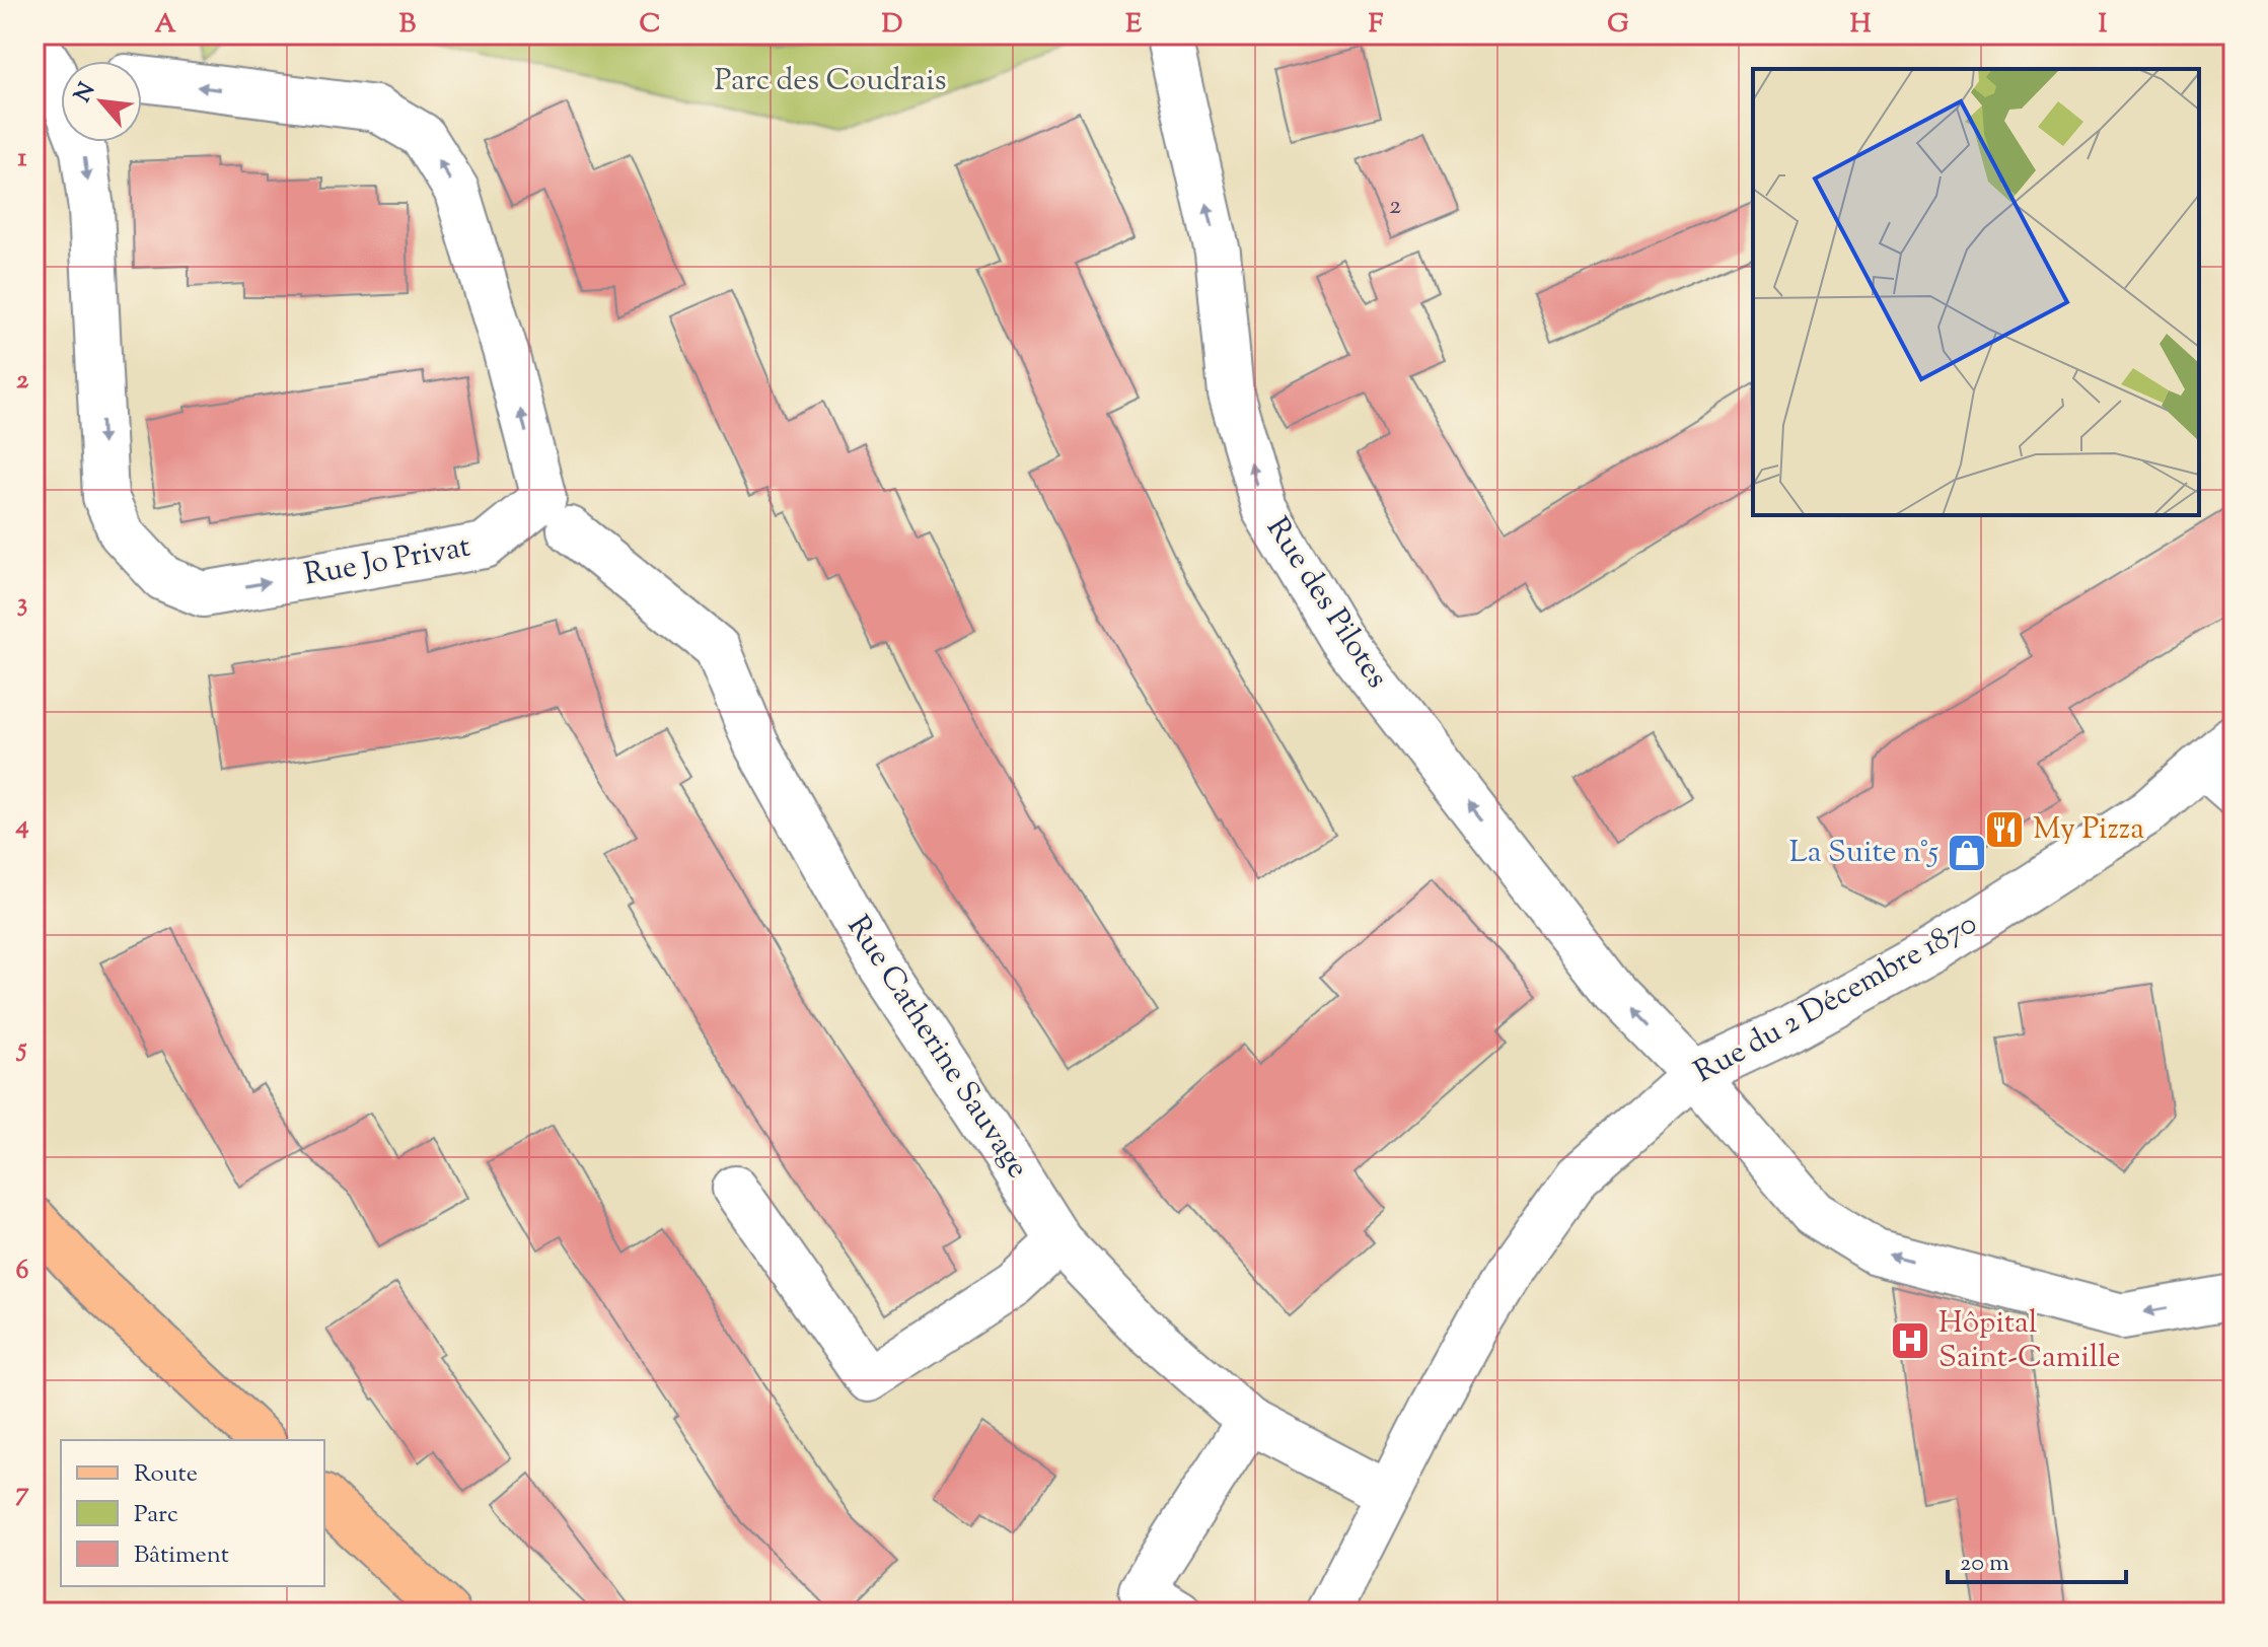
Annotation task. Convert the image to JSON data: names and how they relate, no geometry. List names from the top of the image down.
{
  "streets": {
    "street": [
      "Rue Jo Privat",
      "Rue des Pilotes",
      "Rue du 2 Décembre 1870",
      "Rue Catherine Sauvage"
    ]
  },
  "crossings": [
    ["Rue des Pilotes", "Rue du 2 Décembre 1870"],
    ["Rue du 2 Décembre 1870", "Rue Catherine Sauvage"]
  ],
  "one_way": ["Rue des Pilotes"],
  "parks": ["Parc des Coudrais"],
  "places": {
    "restaurant": ["My Pizza"],
    "shop": ["La Suite n°5"],
    "hospital": ["Hôpital Saint-Camille"]
  },
  "house_numbers": ["2"],
  "legend": ["Route", "Parc", "Bâtiment"],
  "scale_bar": "20 m",
  "north": "top left",
  "grid": {
    "columns": [
      "A",
      "B",
      "C",
      "D",
      "E",
      "F",
      "G",
      "H",
      "I"
    ],
    "rows": [
      "1",
      "2",
      "3",
      "4",
      "5",
      "6",
      "7"
    ]
  }
}
